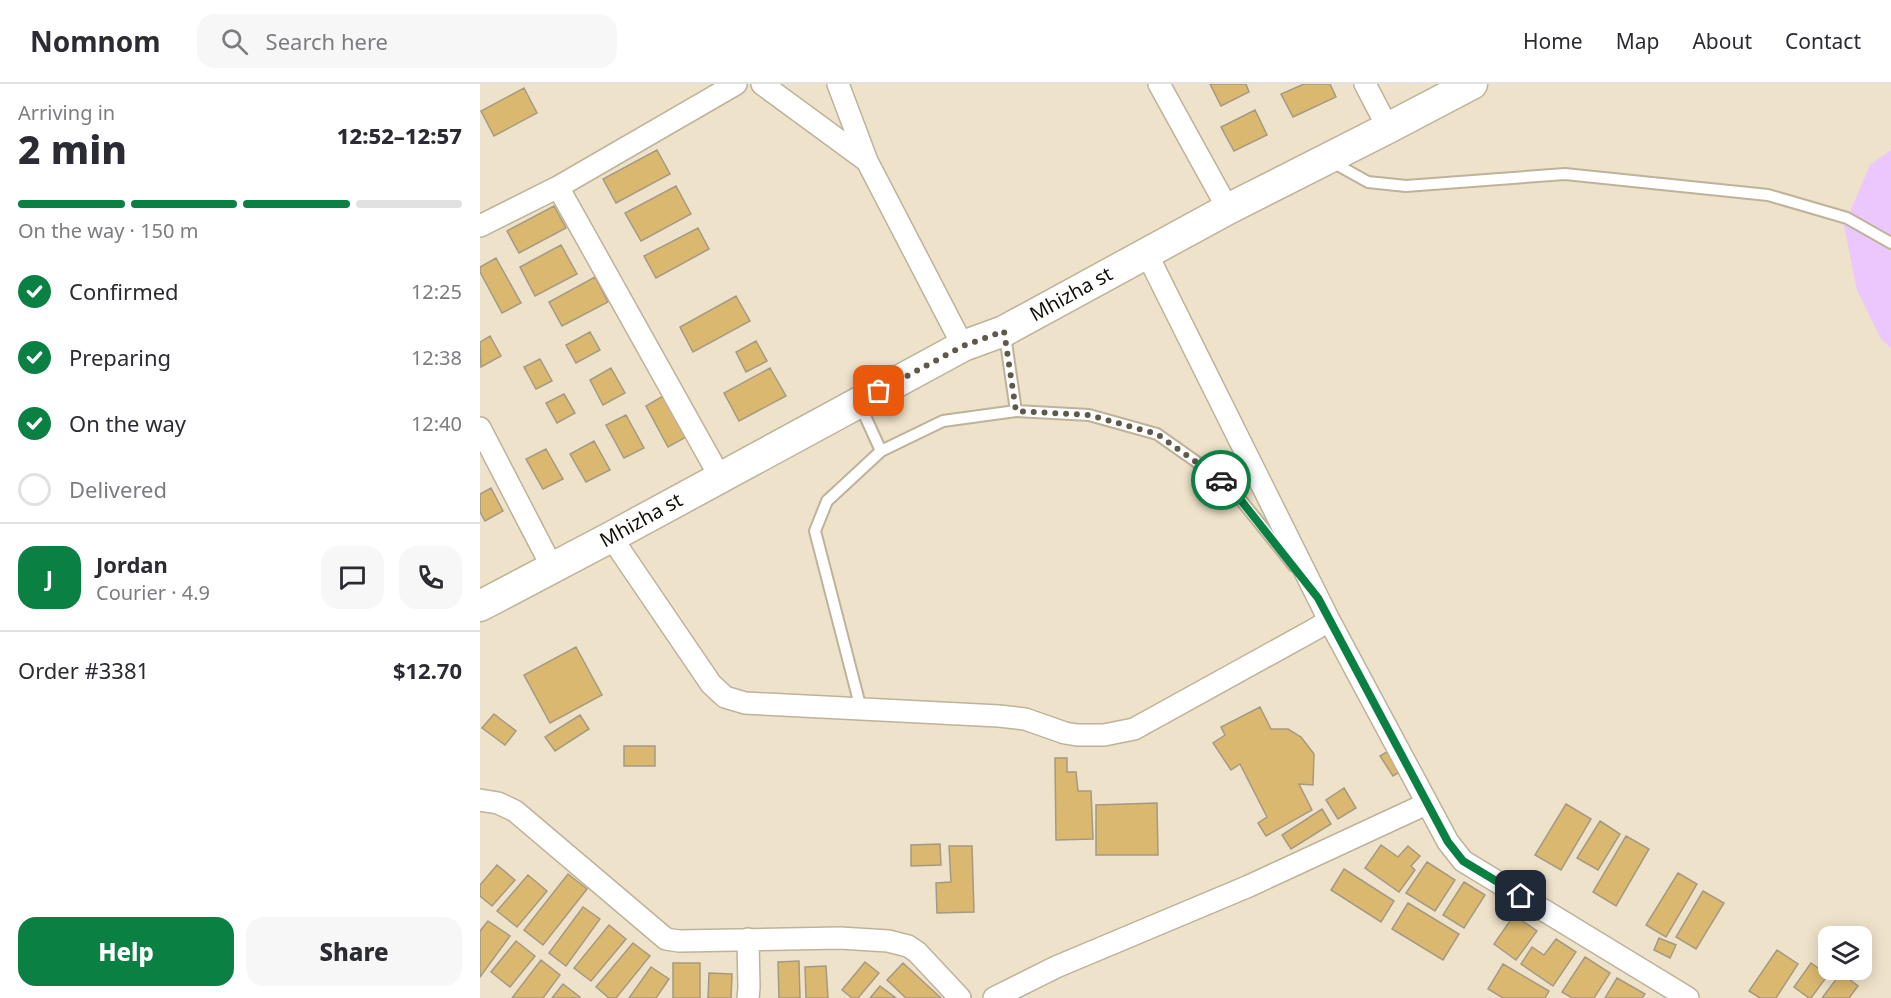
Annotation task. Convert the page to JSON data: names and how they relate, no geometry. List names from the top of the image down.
{
  "streets": {
    "street": ["Mhizha st"]
  },
  "page": {
    "header": "Nomnom",
    "search": "Search here",
    "nav": [
      "Home",
      "Map",
      "About",
      "Contact"
    ],
    "heading": ["2 min", "Arriving in", "12:52–12:57"],
    "panel": [
      "Jordan",
      "Courier · 4.9",
      "Order #3381",
      "$12.70"
    ],
    "bar": "On the way · 150 m",
    "list": [
      ["Confirmed", "12:25"],
      ["Preparing", "12:38"],
      ["On the way", "12:40"],
      "Delivered"
    ],
    "round": "J",
    "buttons": ["Help", "Share"]
  }
}
